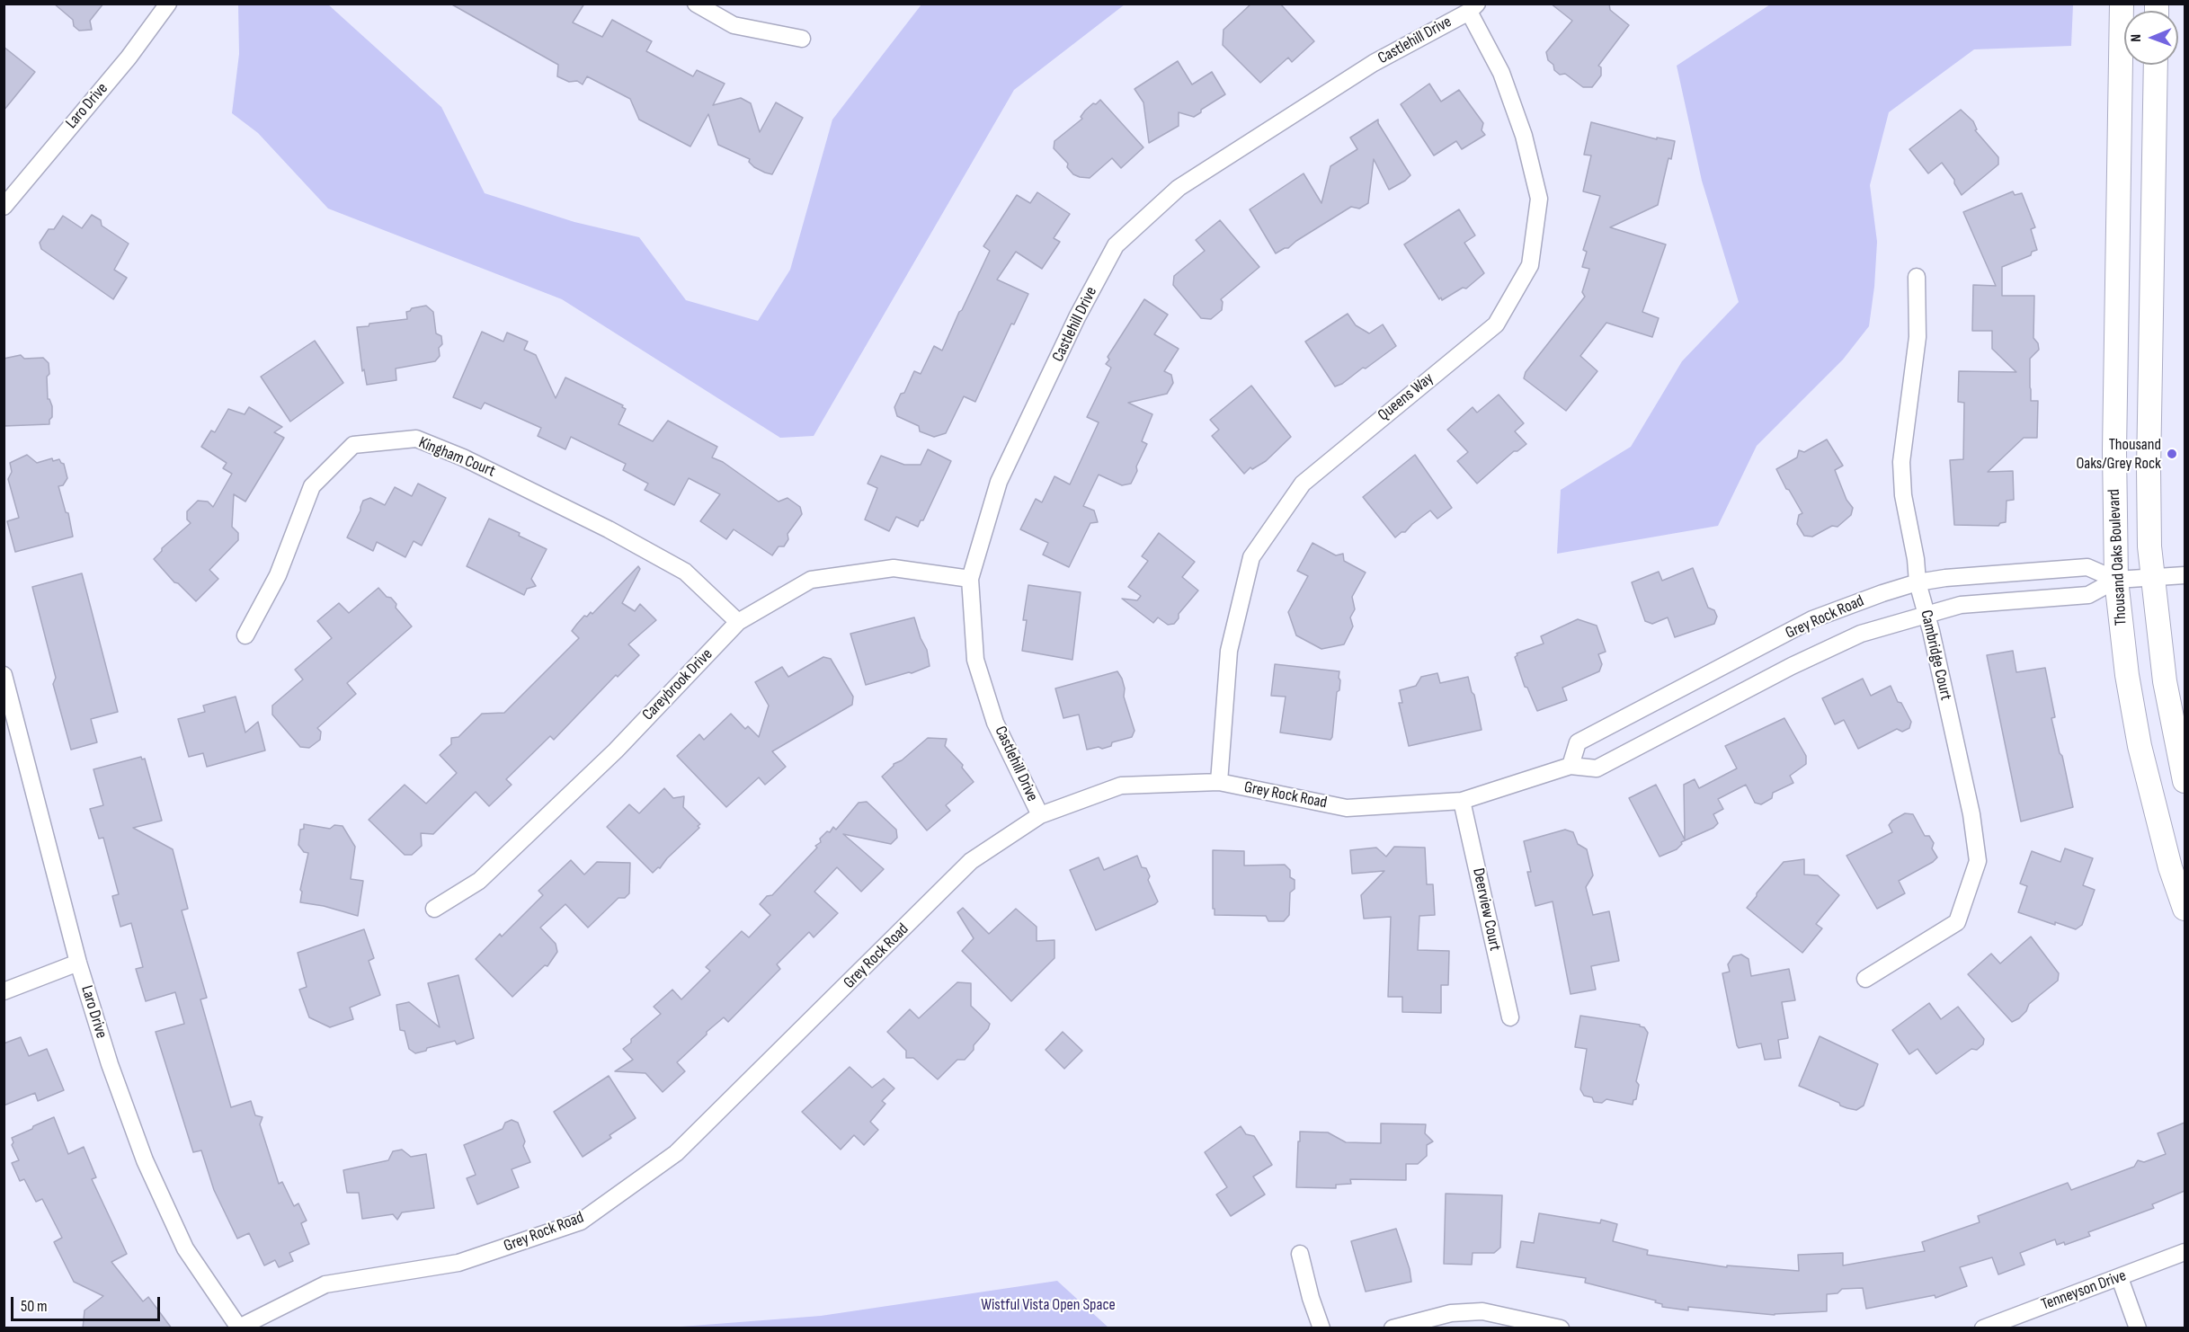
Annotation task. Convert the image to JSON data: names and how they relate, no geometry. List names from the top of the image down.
{
  "streets": {
    "main road": ["Thousand Oaks Boulevard"],
    "street": [
      "Castlehill Drive",
      "Laro Drive",
      "Queens Way",
      "Kingham Court",
      "Grey Rock Road",
      "Cambridge Court",
      "Careybrook Drive",
      "Deerview Court",
      "Tenneyson Drive"
    ]
  },
  "crossings": [
    ["Castlehill Drive", "Queens Way"],
    ["Castlehill Drive", "Grey Rock Road"],
    ["Castlehill Drive", "Careybrook Drive"],
    ["Laro Drive", "Grey Rock Road"],
    ["Queens Way", "Grey Rock Road"],
    ["Kingham Court", "Careybrook Drive"],
    ["Thousand Oaks Boulevard", "Grey Rock Road"],
    ["Grey Rock Road", "Cambridge Court"],
    ["Grey Rock Road", "Deerview Court"]
  ],
  "parks": ["Wistful Vista Open Space"],
  "places": ["Thousand Oaks/Grey Rock"],
  "scale_bar": "50 m",
  "north": "left"
}
